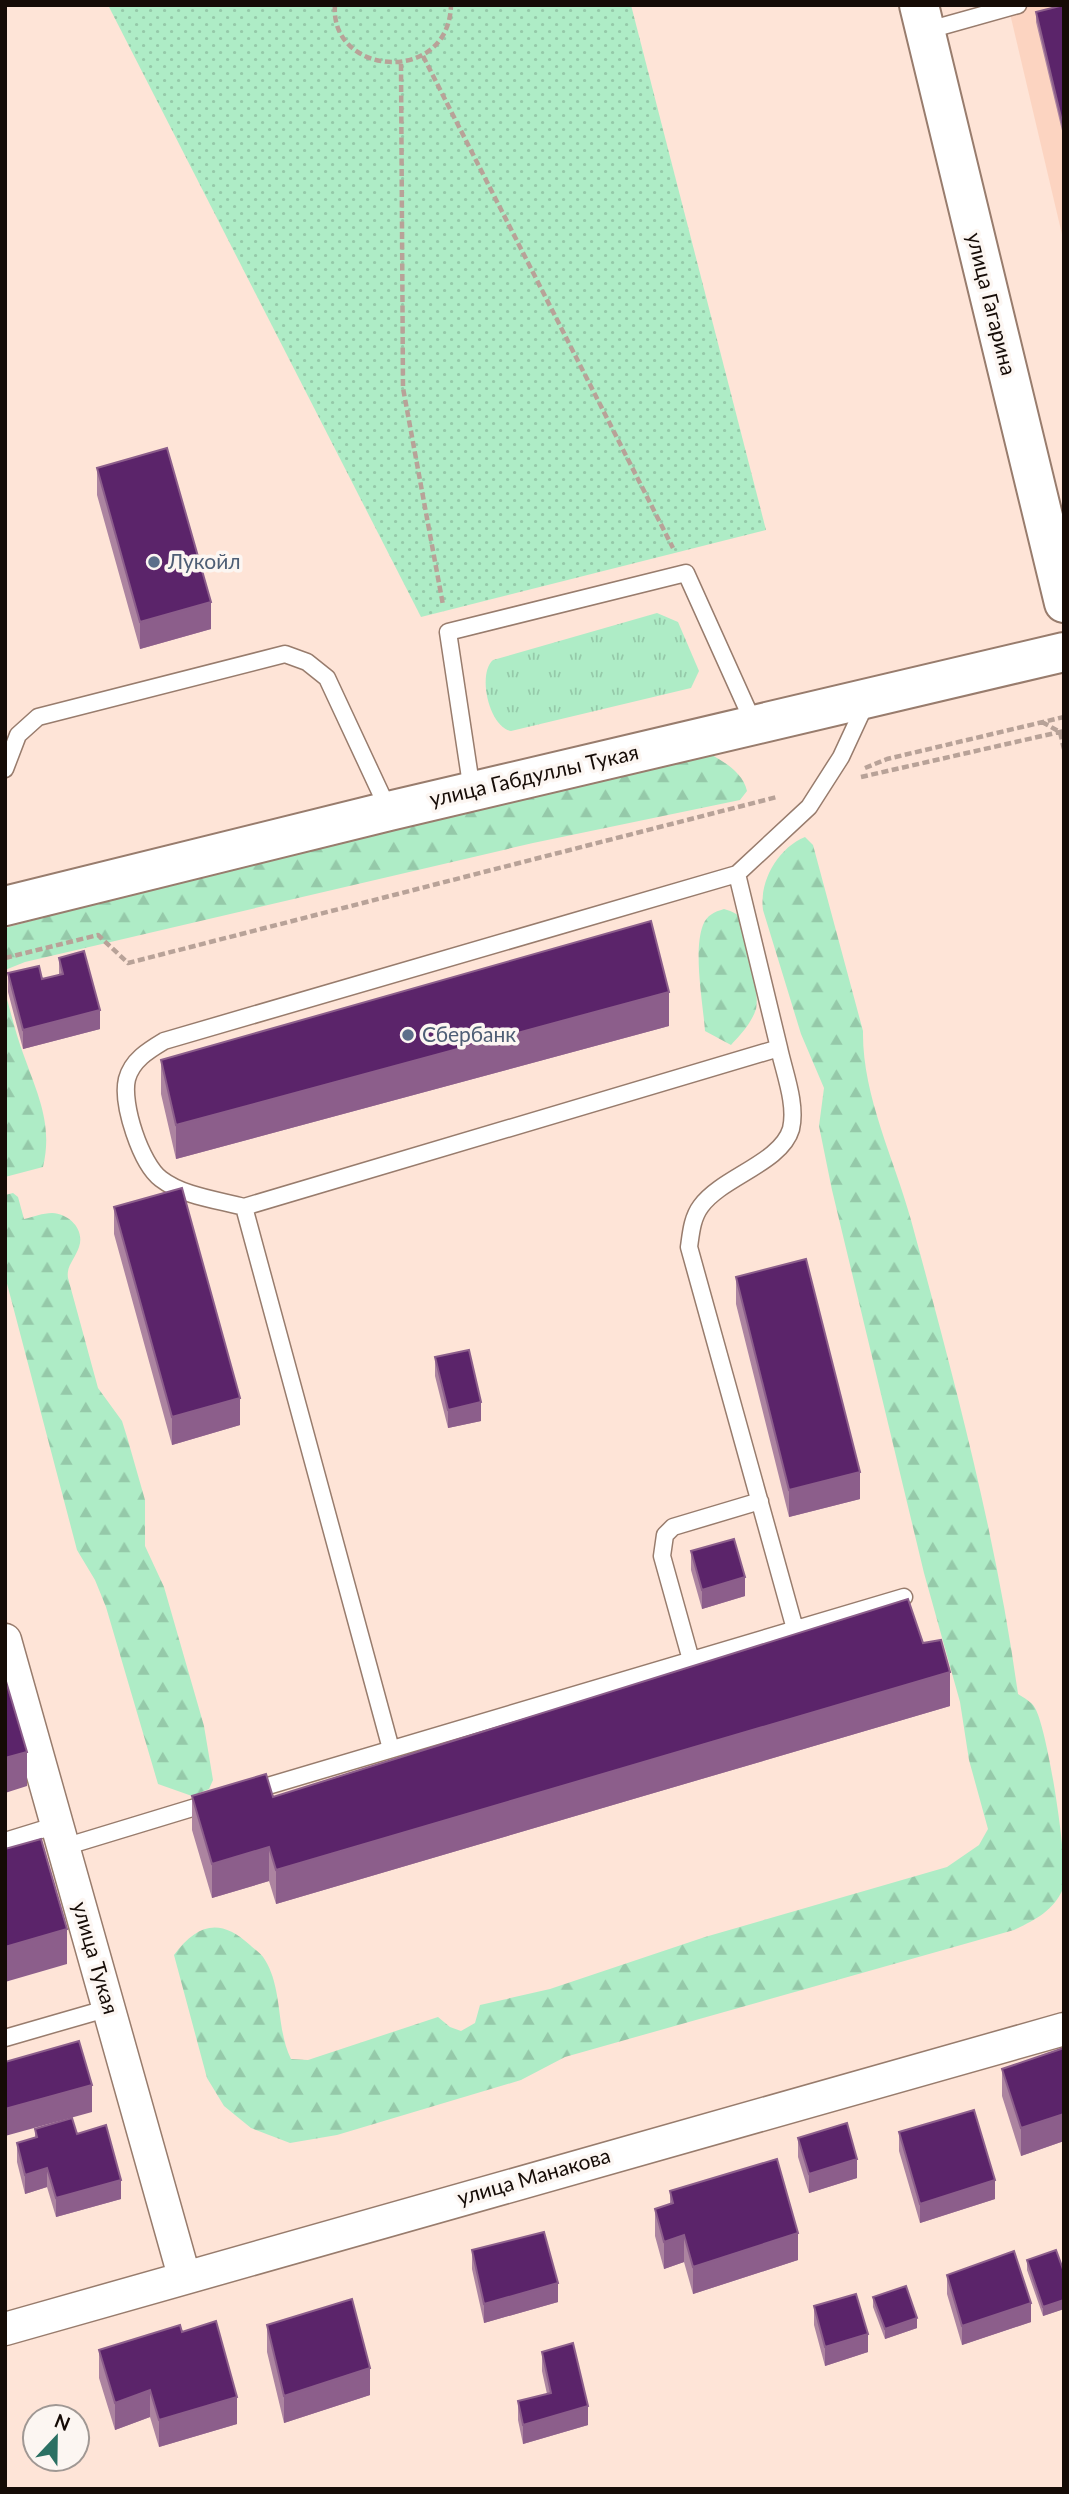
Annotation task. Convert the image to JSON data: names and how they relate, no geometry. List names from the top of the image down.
{
  "streets": {
    "street": [
      "улица Гагарина",
      "улица Габдуллы Тукая",
      "улица Тукая",
      "улица Манакова"
    ]
  },
  "crossings": [
    ["улица Тукая", "улица Манакова"]
  ],
  "places": ["Лукойл", "Сбербанк"],
  "north": "top"
}
